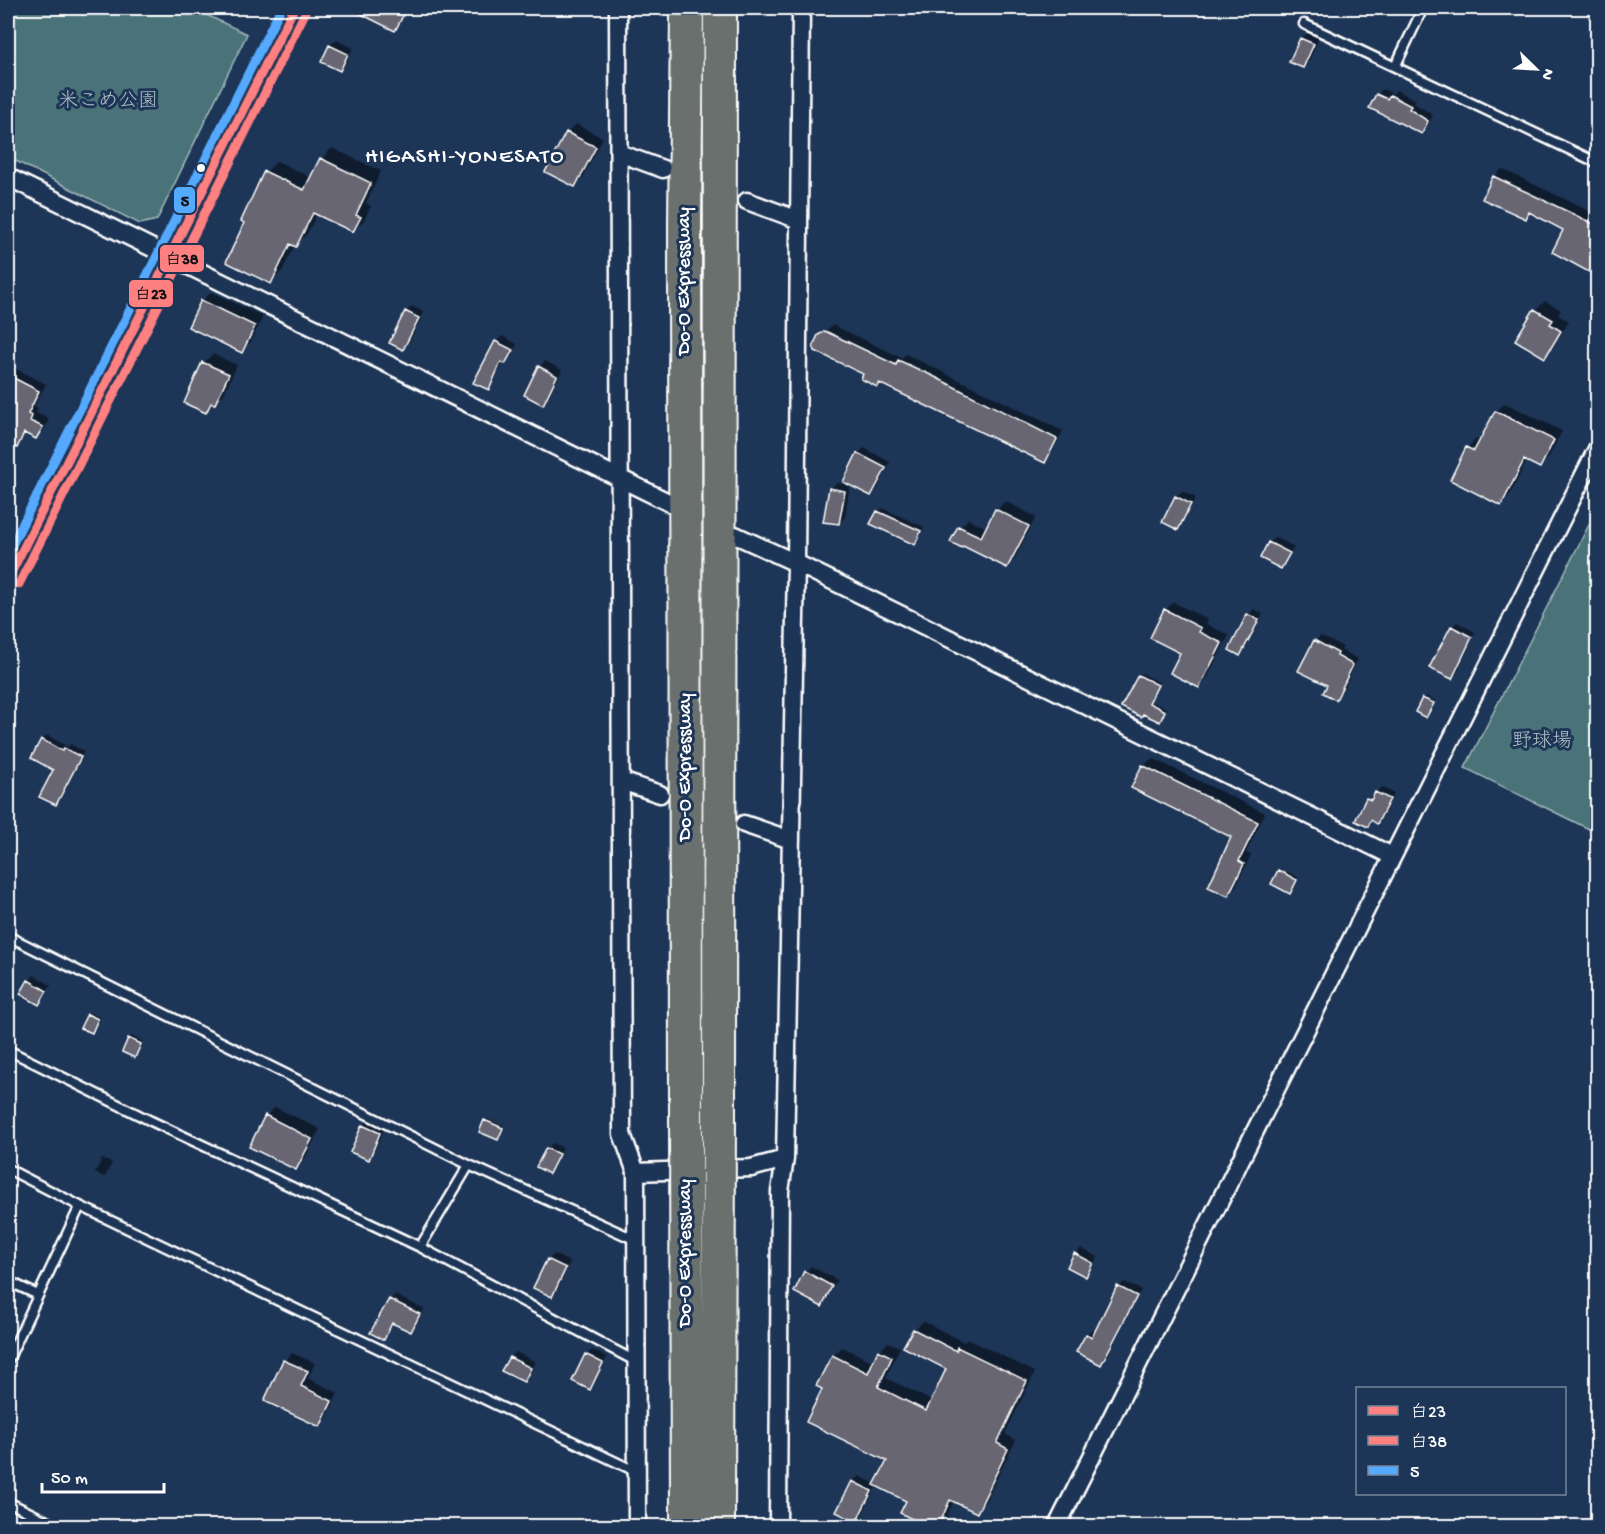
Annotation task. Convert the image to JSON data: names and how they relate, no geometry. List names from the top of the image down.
{
  "streets": {
    "highway": ["Do-O Expressway"]
  },
  "districts": ["HIGASHI-YONESATO"],
  "parks": ["米こめ公園", "野球場"],
  "lines": ["transit line 白23", "transit line 5", "transit line 白38"],
  "legend": ["白23", "白38", "5"],
  "scale_bar": "50 m",
  "north": "bottom right"
}
